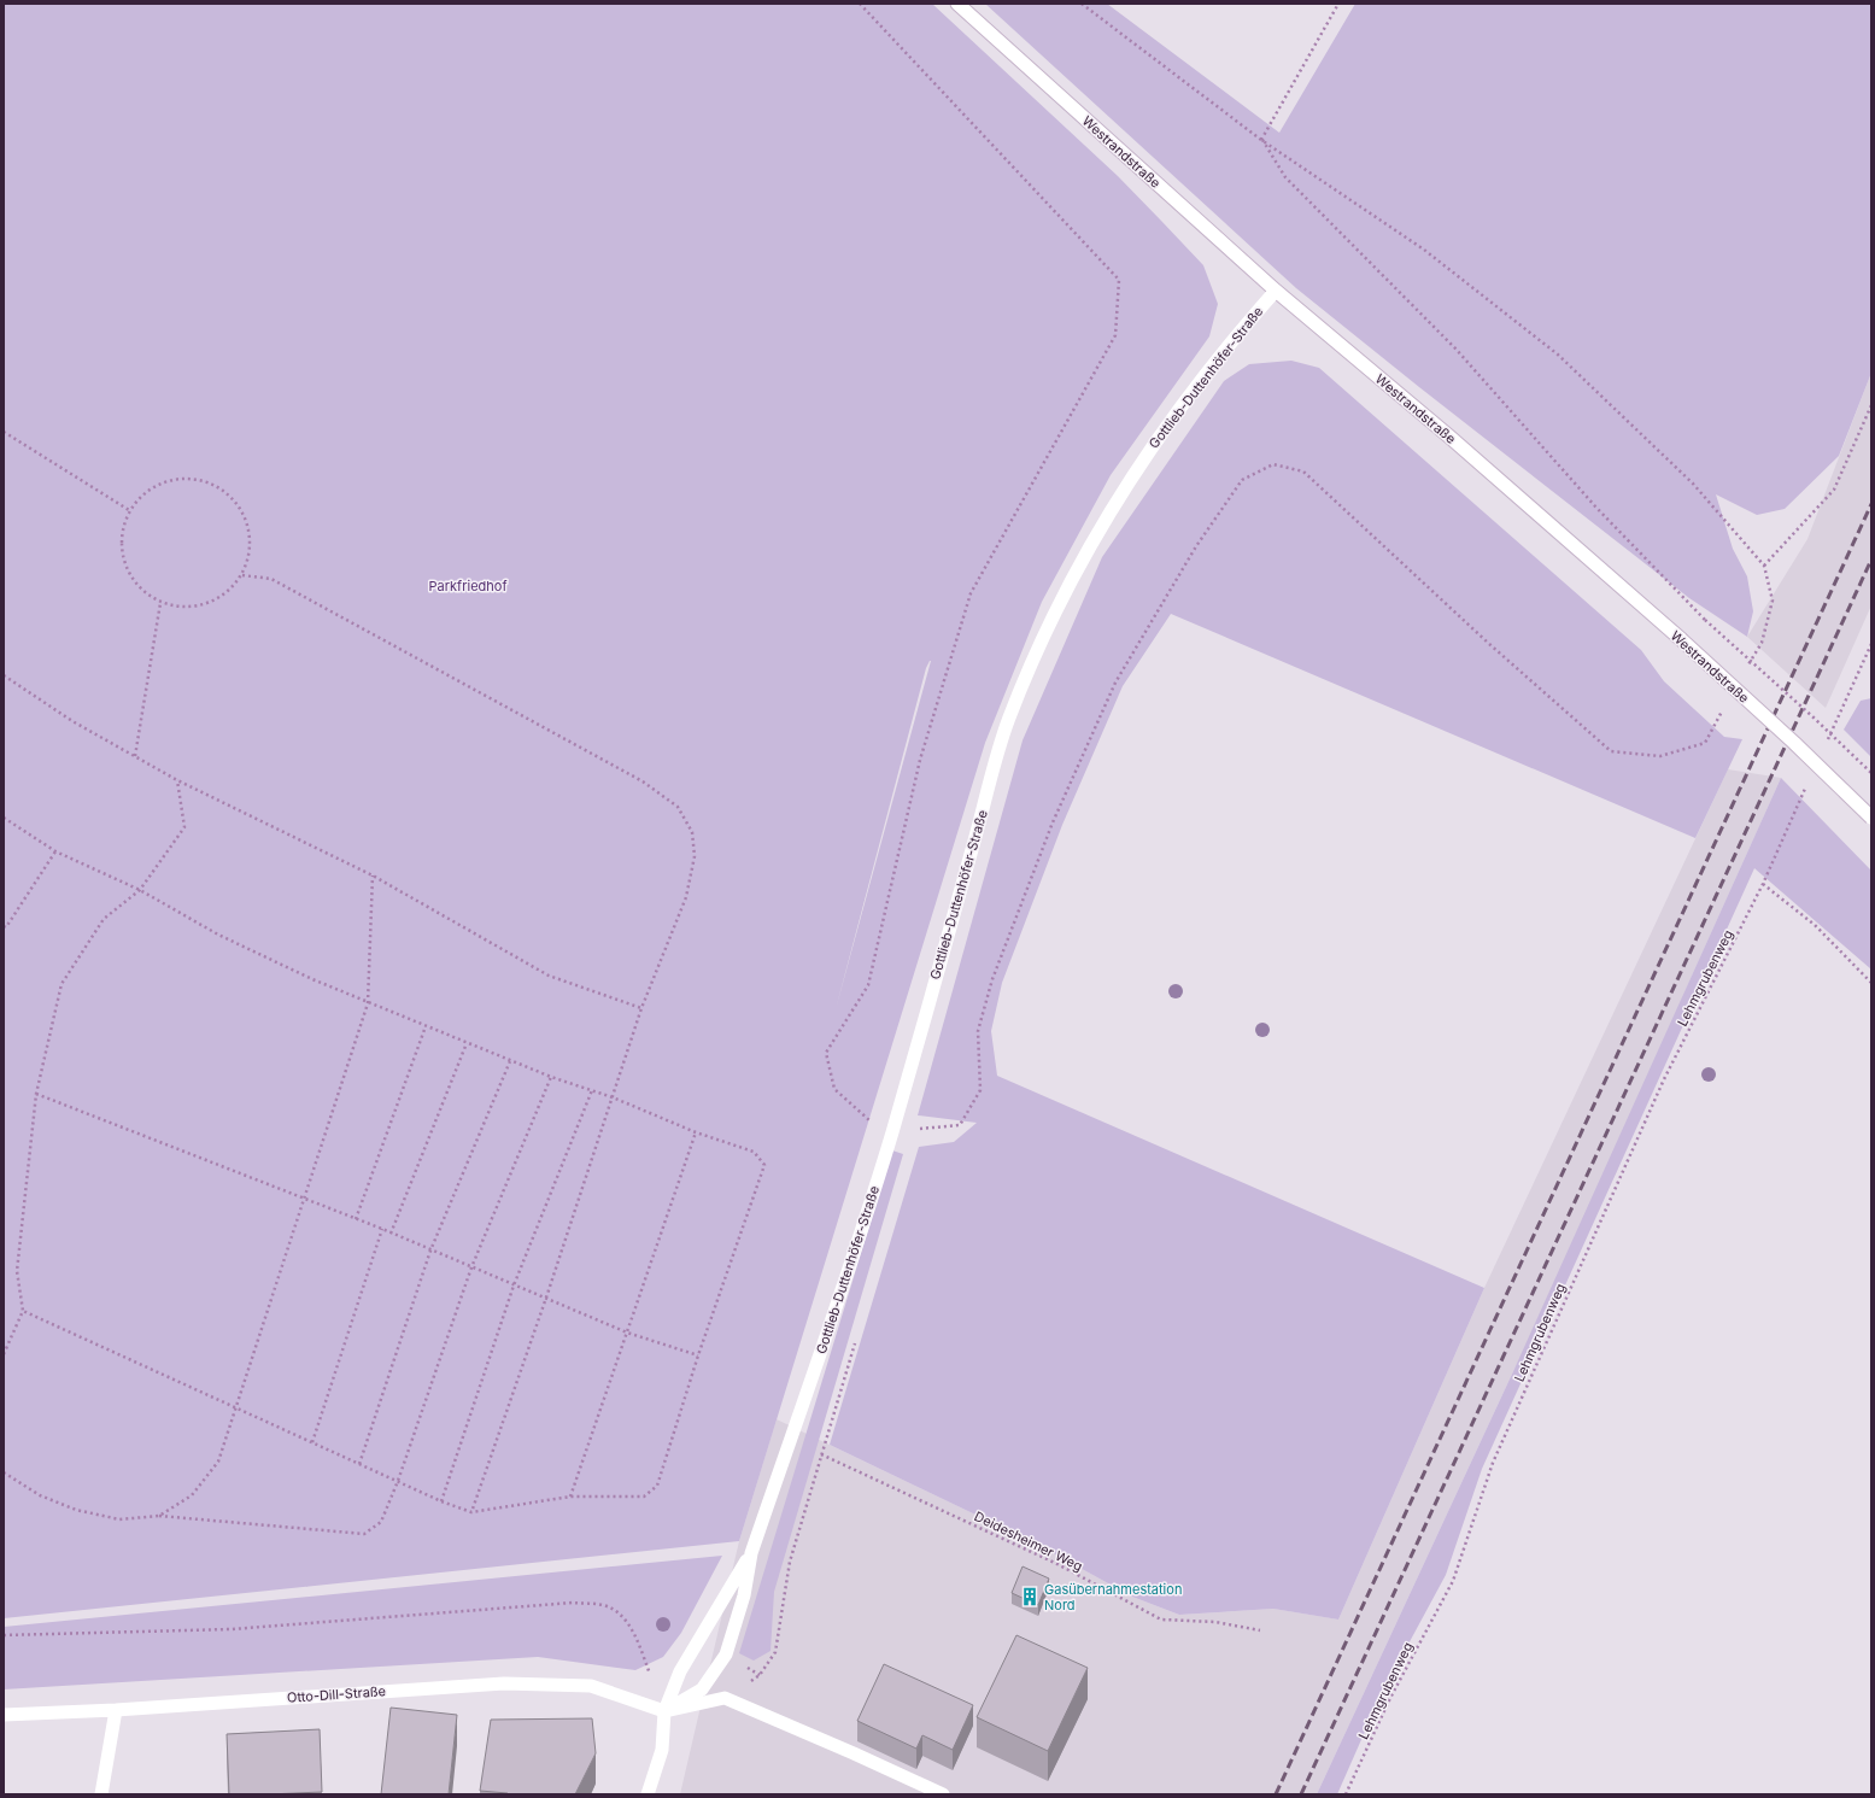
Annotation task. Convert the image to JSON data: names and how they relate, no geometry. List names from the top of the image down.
{
  "streets": {
    "street": ["Westrandstraße", "Gottlieb-Duttenhöfer-Straße", "Otto-Dill-Straße"],
    "path": ["Lehmgrubenweg", "Deidesheimer Weg"]
  },
  "crossings": [
    ["Westrandstraße", "Gottlieb-Duttenhöfer-Straße"],
    ["Gottlieb-Duttenhöfer-Straße", "Otto-Dill-Straße"]
  ],
  "parks": ["Parkfriedhof"],
  "places": {
    "building": ["Gasübernahmestation Nord"]
  }
}
